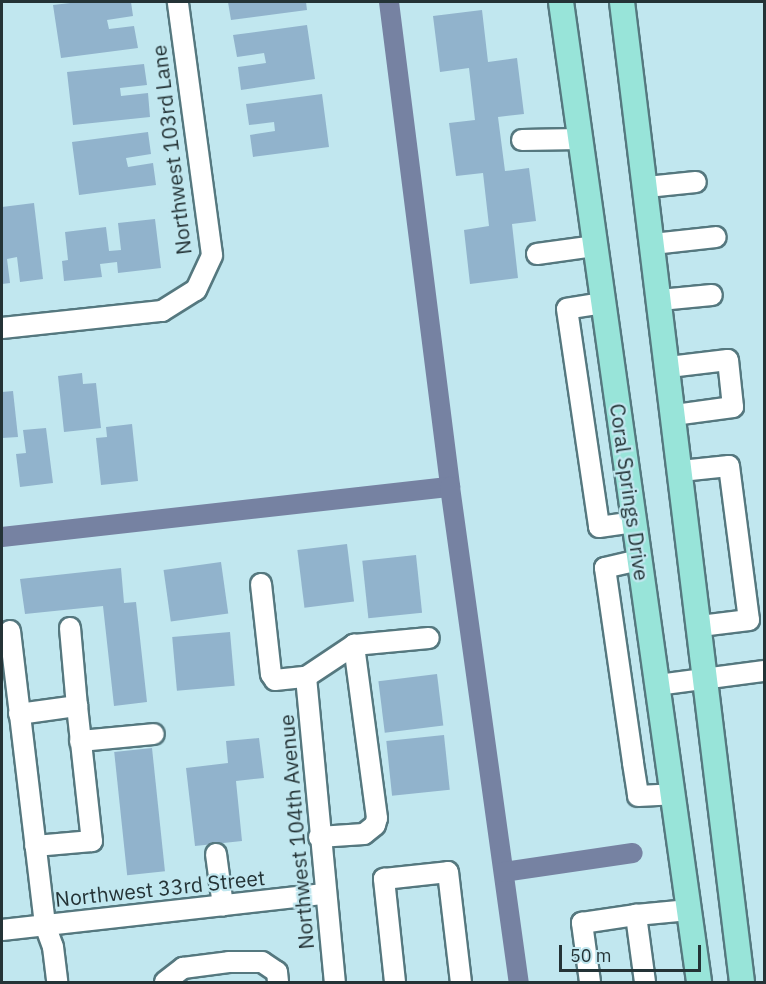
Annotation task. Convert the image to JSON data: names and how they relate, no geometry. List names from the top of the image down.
{
  "streets": {
    "main road": ["Coral Springs Drive"],
    "street": ["Northwest 103rd Lane", "Northwest 104th Avenue", "Northwest 33rd Street"]
  },
  "crossings": [
    ["Northwest 104th Avenue", "Northwest 33rd Street"]
  ],
  "scale_bar": "50 m"
}
